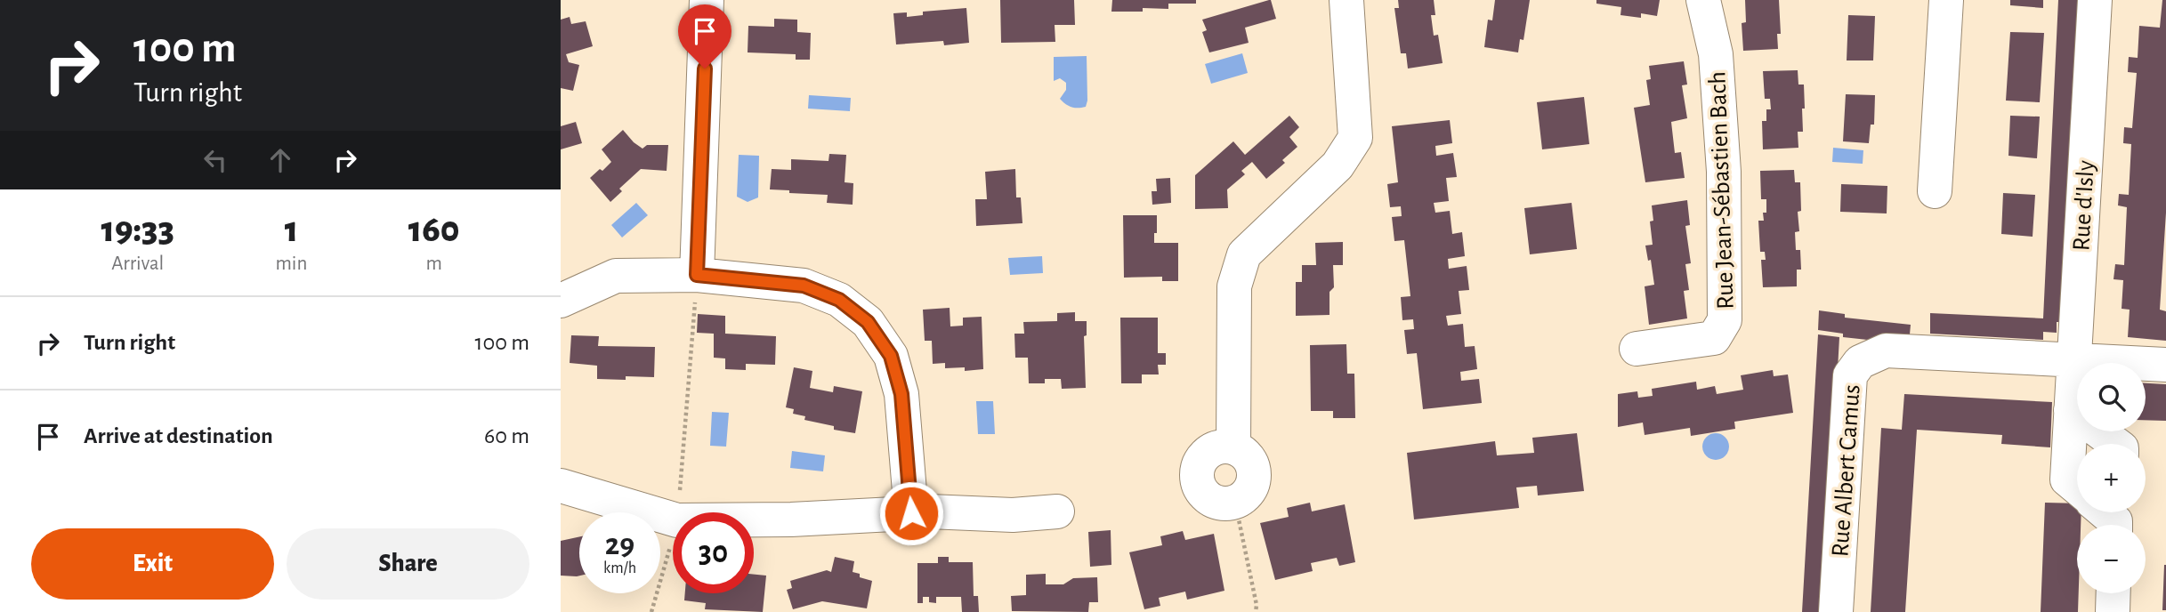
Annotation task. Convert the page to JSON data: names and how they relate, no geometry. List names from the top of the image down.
{
  "streets": {
    "street": ["Rue Jean-Sébastien Bach", "Rue d'Isly", "Rue Albert Camus"]
  },
  "crossings": [
    ["Rue d'Isly", "Rue Albert Camus"]
  ],
  "page": {
    "turn": ["100 m", "Turn right"],
    "eta": [
      "19:33",
      "Arrival",
      "1",
      "min",
      "160",
      "m"
    ],
    "list": [
      {
        "name": "Turn right",
        "value": "100 m"
      },
      {
        "name": "Arrive at destination",
        "value": "60 m"
      }
    ],
    "map_buttons": ["+", "−"],
    "speed": "29 km/h",
    "limit": "30",
    "buttons": ["Exit", "Share"]
  }
}
